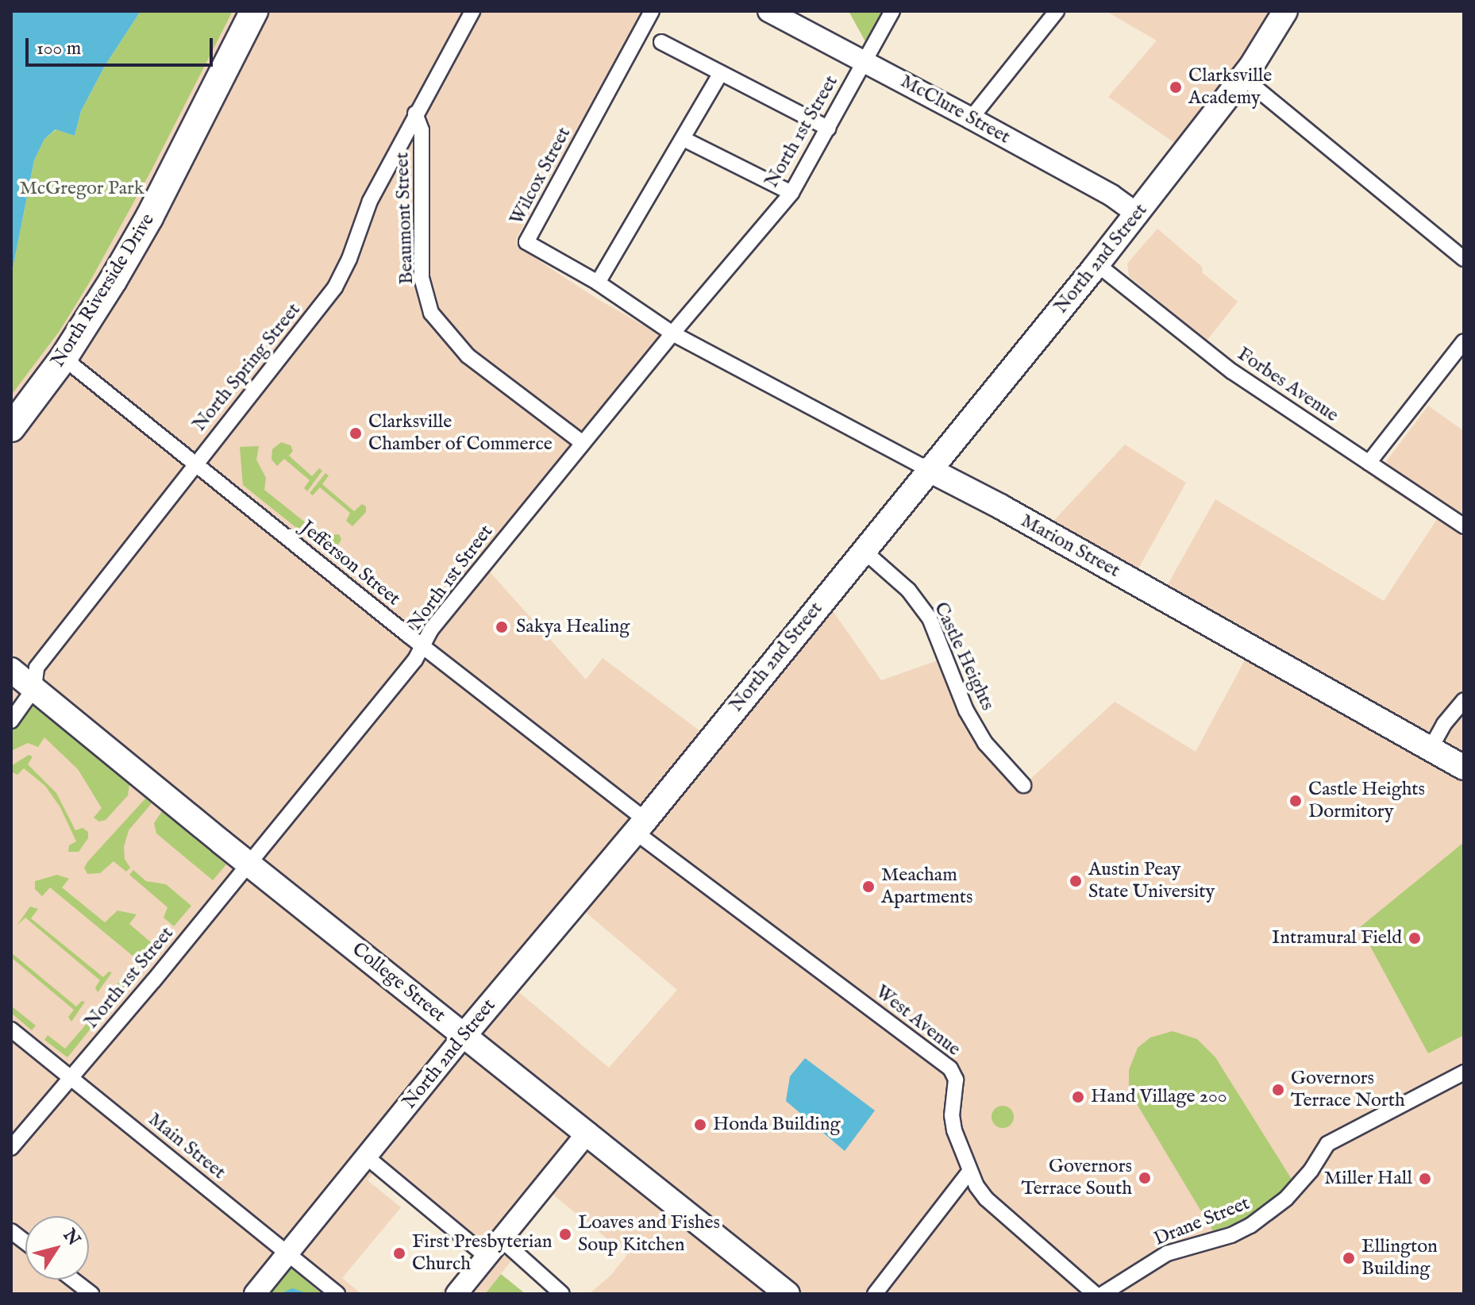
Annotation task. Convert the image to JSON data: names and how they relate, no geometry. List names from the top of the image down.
{
  "streets": {
    "highway": ["North Riverside Drive"],
    "main road": [
      "McClure Street",
      "North 2nd Street",
      "Marion Street",
      "College Street"
    ],
    "street": [
      "North 1st Street",
      "Wilcox Street",
      "Beaumont Street",
      "North Spring Street",
      "Forbes Avenue",
      "Jefferson Street",
      "Castle Heights",
      "West Avenue",
      "Main Street",
      "Drane Street"
    ]
  },
  "crossings": [
    ["McClure Street", "North 1st Street"],
    ["McClure Street", "North 2nd Street"],
    ["North 1st Street", "Wilcox Street"],
    ["North 1st Street", "Beaumont Street"],
    ["North 1st Street", "Marion Street"],
    ["North 1st Street", "Jefferson Street"],
    ["North 1st Street", "College Street"],
    ["North 1st Street", "Main Street"],
    ["Wilcox Street", "Marion Street"],
    ["Beaumont Street", "North Spring Street"],
    ["North 2nd Street", "Forbes Avenue"],
    ["North 2nd Street", "Marion Street"],
    ["North 2nd Street", "Jefferson Street"],
    ["North 2nd Street", "Castle Heights"],
    ["North 2nd Street", "College Street"],
    ["North 2nd Street", "West Avenue"],
    ["North 2nd Street", "Main Street"],
    ["North Riverside Drive", "Jefferson Street"],
    ["North Spring Street", "Jefferson Street"],
    ["North Spring Street", "College Street"],
    ["Jefferson Street", "West Avenue"]
  ],
  "parks": ["McGregor Park"],
  "places": [
    "Clarksville Academy",
    "Clarksville Chamber of Commerce",
    "Sakya Healing",
    "Castle Heights Dormitory",
    "Austin Peay State University",
    "Meacham Apartments",
    "Intramural Field",
    "Governors Terrace North",
    "Hand Village 200",
    "Honda Building",
    "Governors Terrace South",
    "Miller Hall",
    "Loaves and Fishes Soup Kitchen",
    "First Presbyterian Church",
    "Ellington Building"
  ],
  "scale_bar": "100 m",
  "north": "top right"
}
